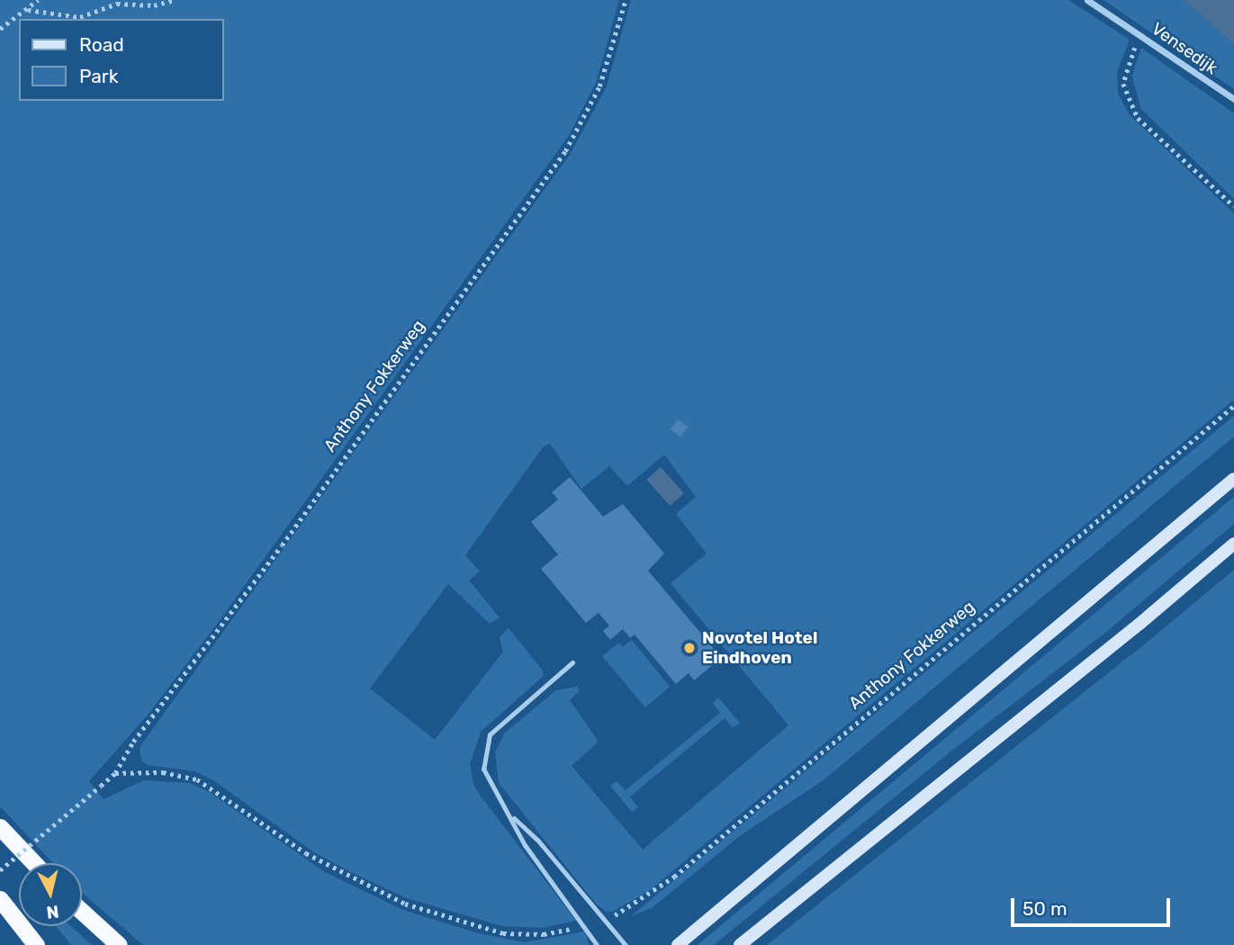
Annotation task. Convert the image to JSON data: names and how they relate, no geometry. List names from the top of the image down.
{
  "streets": {
    "street": ["Vensedijk"],
    "path": ["Anthony Fokkerweg"]
  },
  "places": ["Novotel Hotel Eindhoven"],
  "legend": ["Road", "Park"],
  "scale_bar": "50 m",
  "north": "bottom"
}
